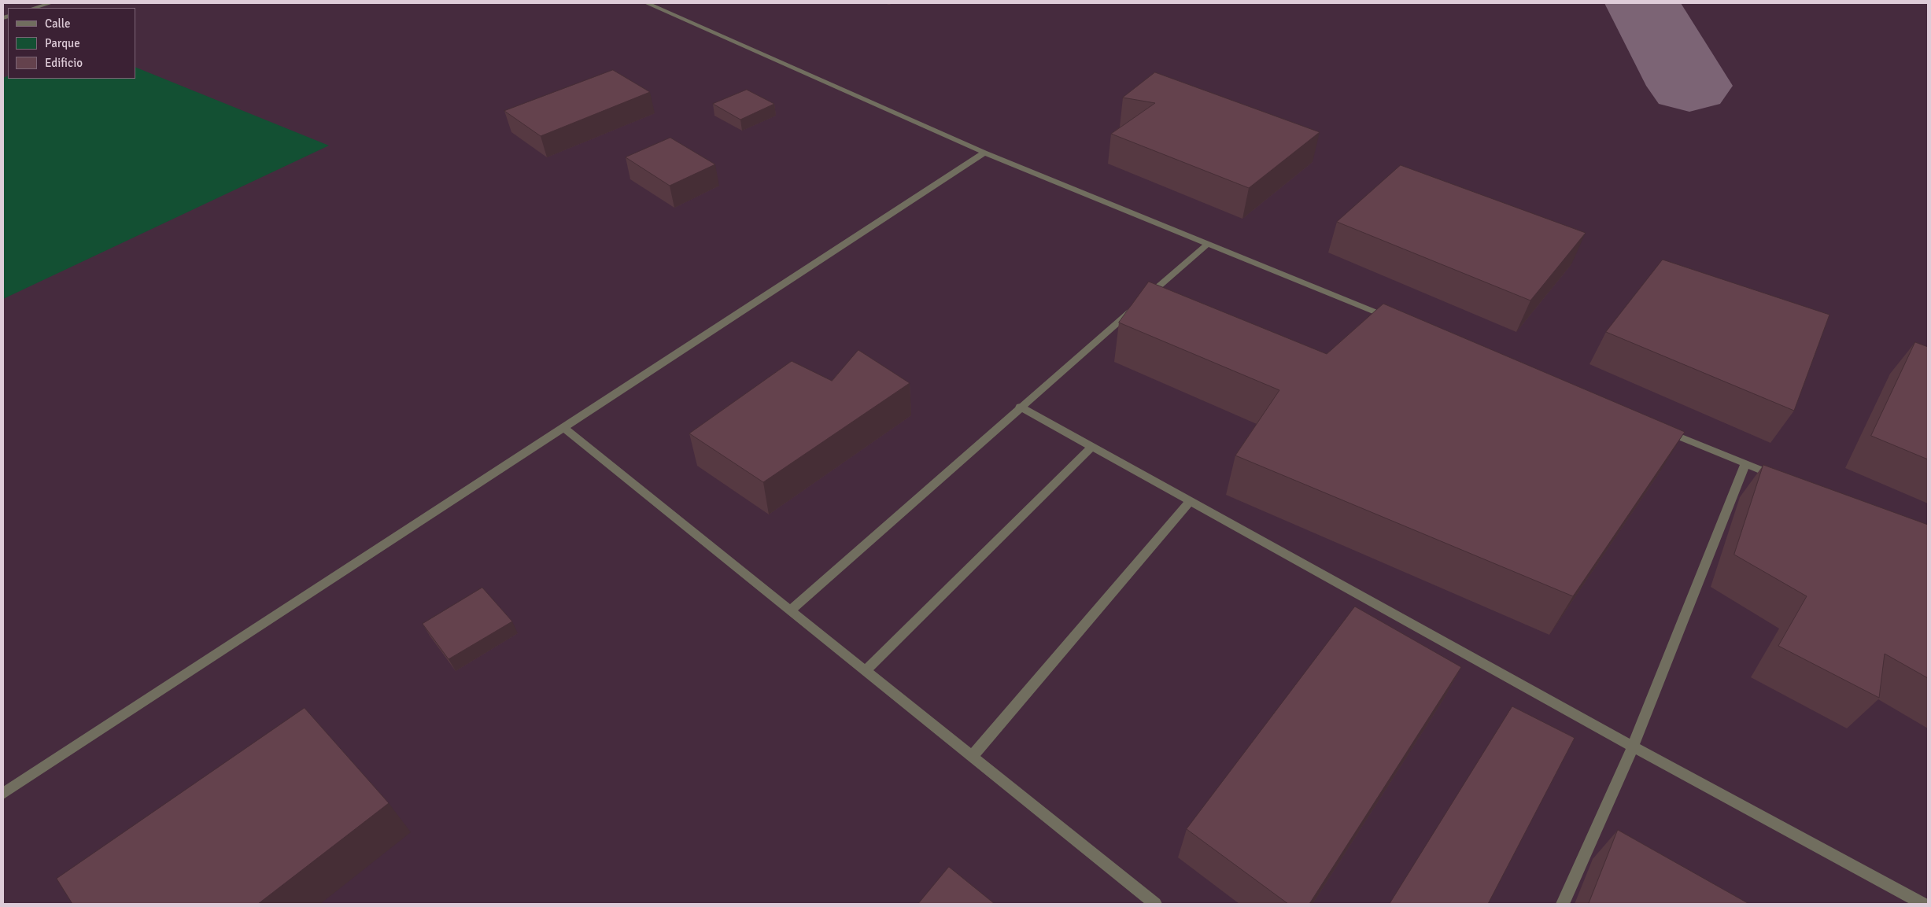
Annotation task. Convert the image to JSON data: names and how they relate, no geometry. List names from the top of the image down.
{
  "legend": ["Calle", "Parque", "Edificio"]
}
